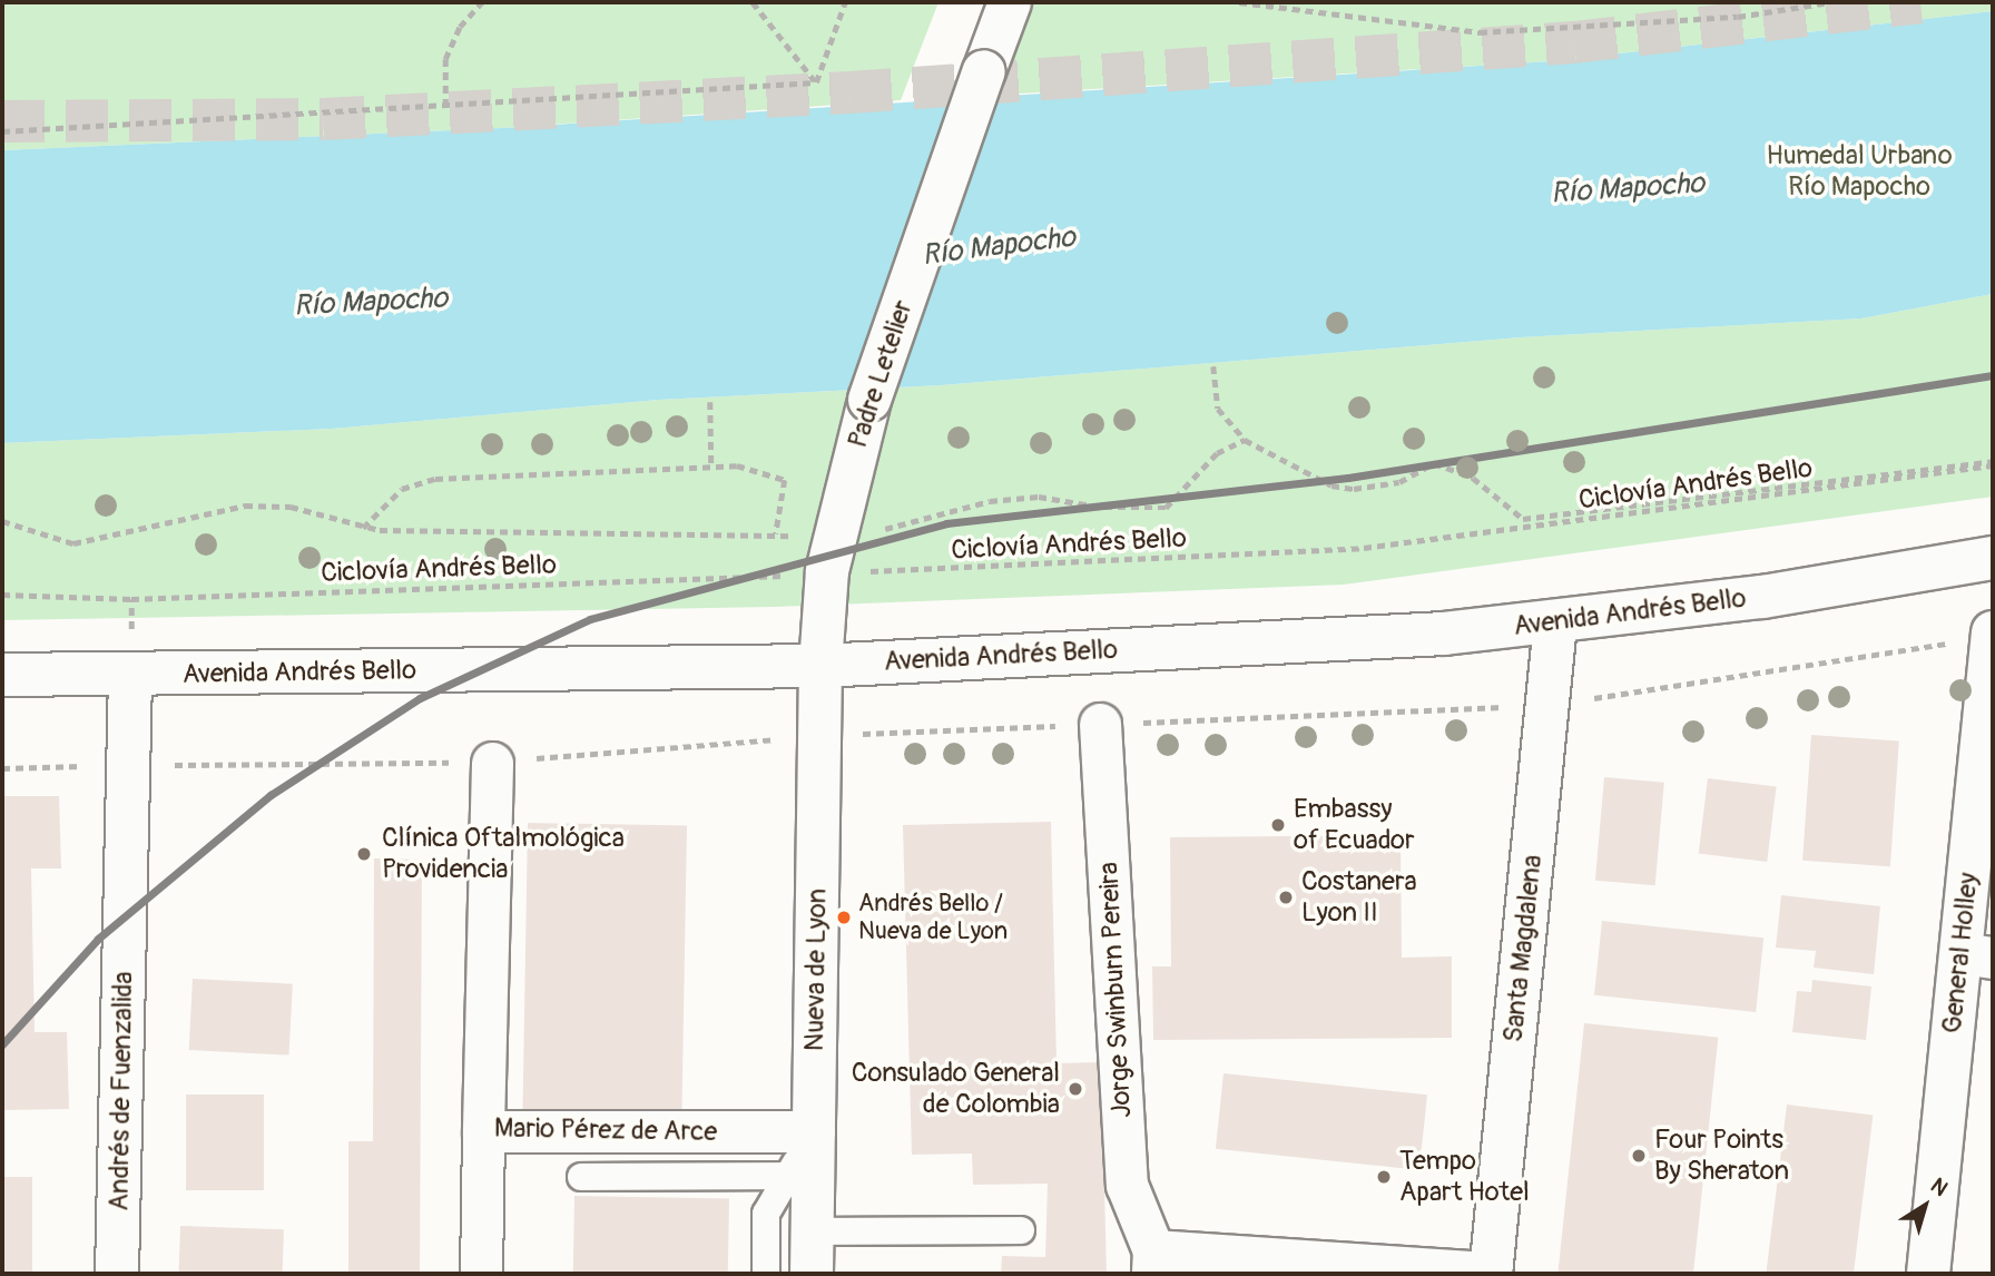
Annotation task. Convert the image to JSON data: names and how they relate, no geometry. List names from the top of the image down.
{
  "streets": {
    "street": [
      "Padre Letelier",
      "Avenida Andrés Bello",
      "Santa Magdalena",
      "General Holley",
      "Nueva de Lyon",
      "Jorge Swinburn Pereira",
      "Andrés de Fuenzalida",
      "Mario Pérez de Arce"
    ],
    "path": ["Ciclovía Andrés Bello"]
  },
  "crossings": [
    ["Padre Letelier", "Ciclovía Andrés Bello"],
    ["Padre Letelier", "Avenida Andrés Bello"],
    ["Padre Letelier", "Nueva de Lyon"],
    ["Avenida Andrés Bello", "Santa Magdalena"],
    ["Avenida Andrés Bello", "Nueva de Lyon"],
    ["Avenida Andrés Bello", "Andrés de Fuenzalida"],
    ["Nueva de Lyon", "Mario Pérez de Arce"]
  ],
  "water": ["Río Mapocho"],
  "parks": ["Humedal Urbano Río Mapocho"],
  "places": [
    "Embassy of Ecuador",
    "Clínica Oftalmológica Providencia",
    "Costanera Lyon II",
    "Andrés Bello / Nueva de Lyon",
    "Consulado General de Colombia",
    "Four Points By Sheraton",
    "Tempo Apart Hotel"
  ],
  "north": "top right"
}
